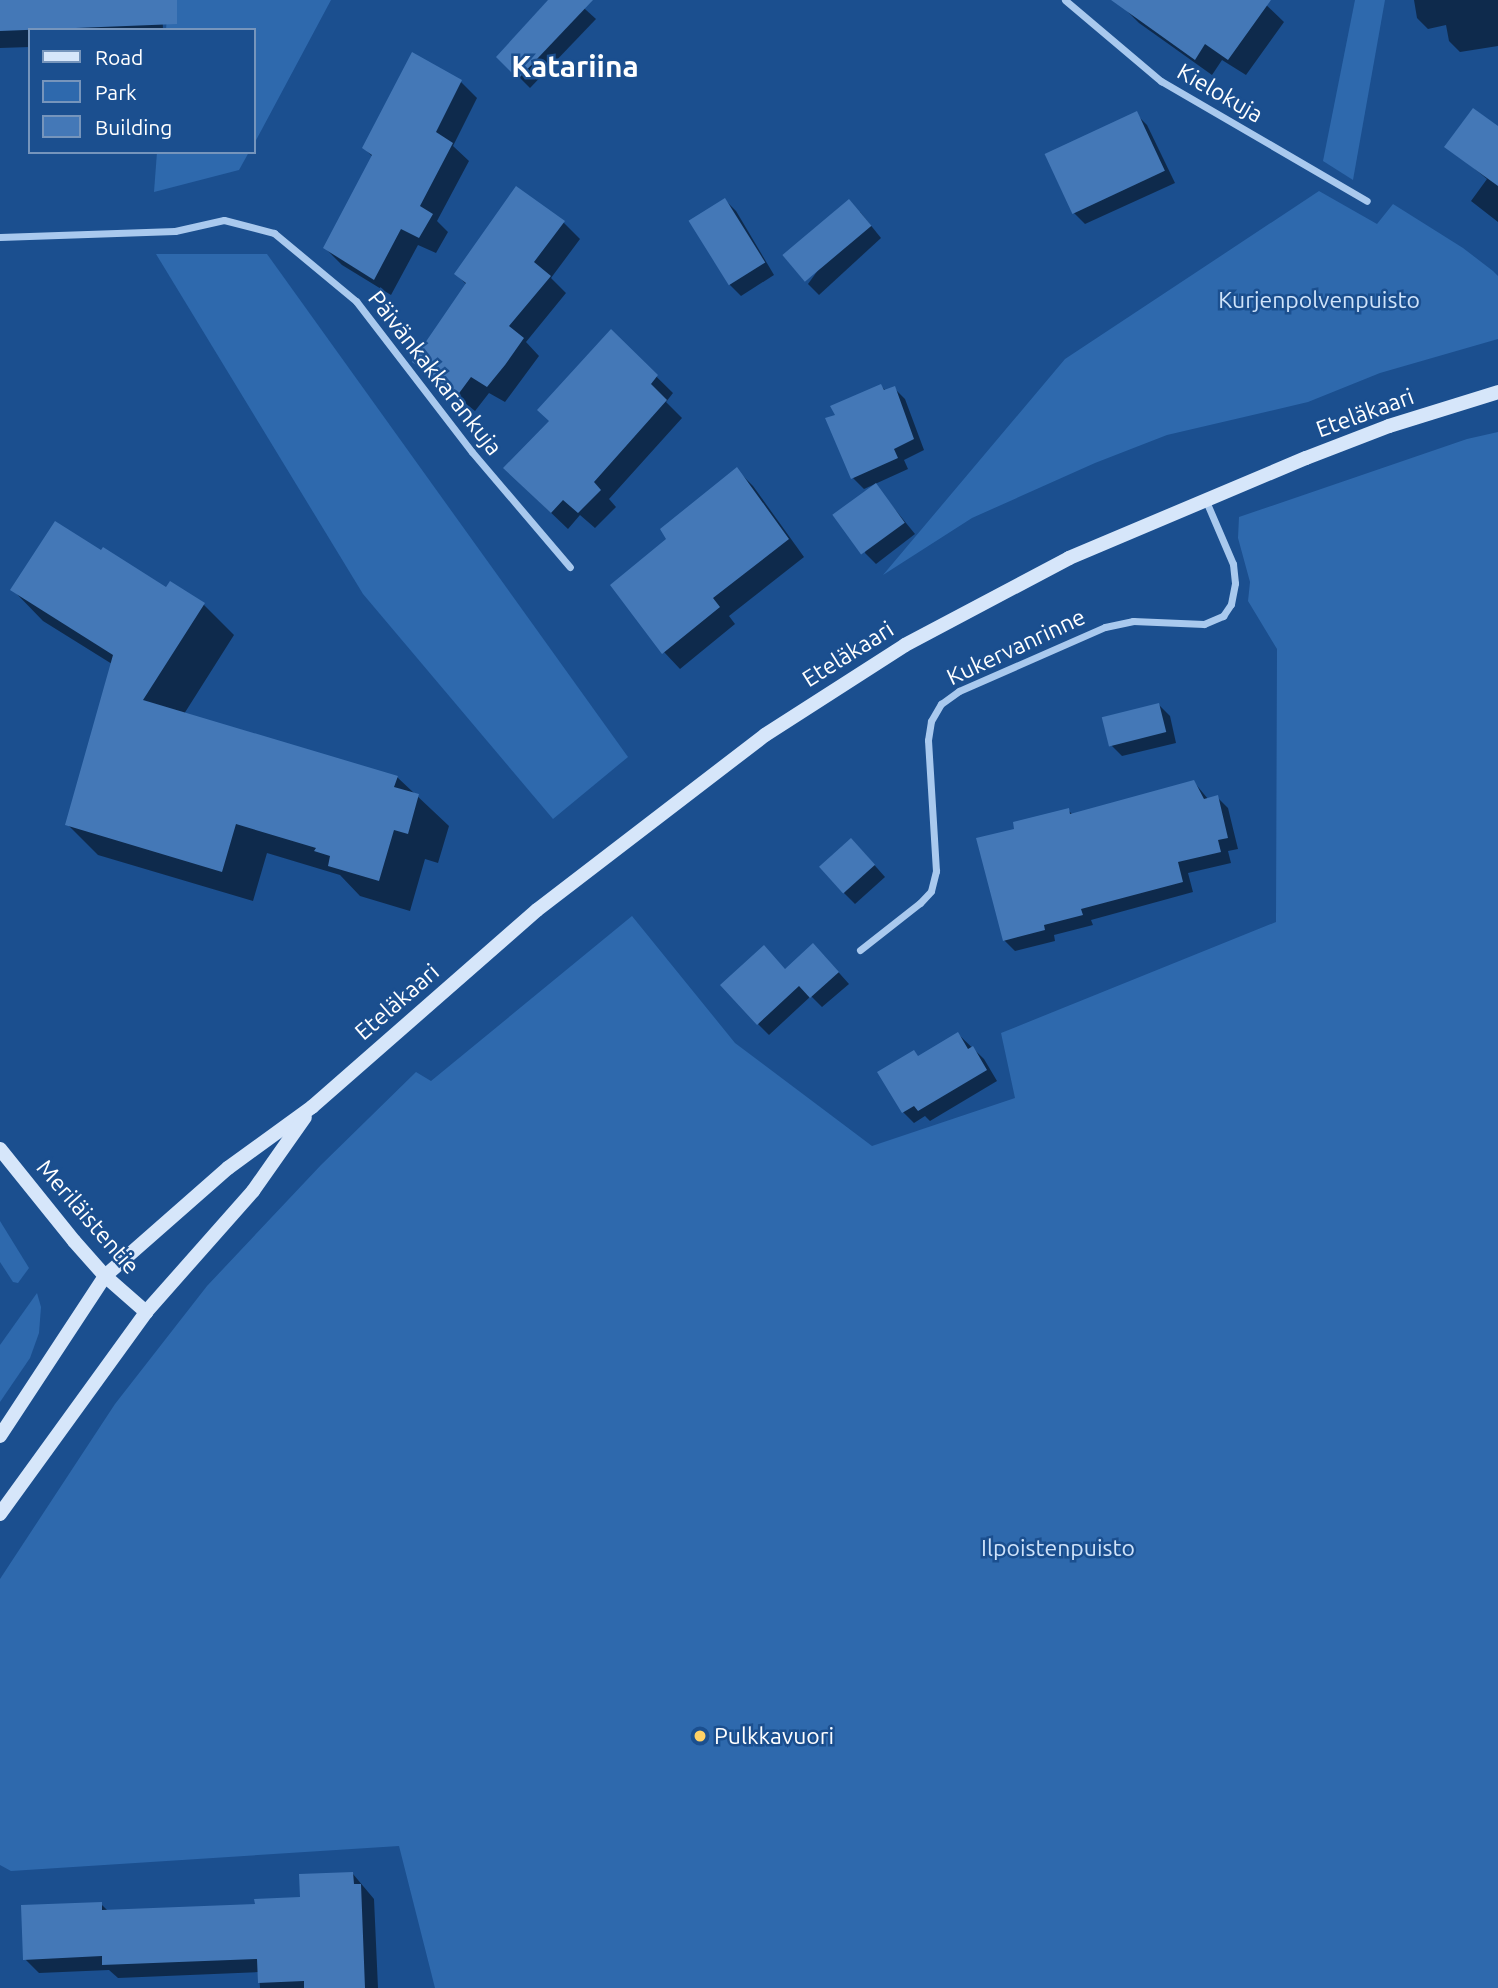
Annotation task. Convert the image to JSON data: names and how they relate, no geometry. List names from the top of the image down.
{
  "streets": {
    "main road": ["Eteläkaari", "Meriläistentie"],
    "street": ["Kielokuja", "Päivänkakkarankuja", "Kukervanrinne"]
  },
  "crossings": [
    ["Eteläkaari", "Kukervanrinne"],
    ["Eteläkaari", "Meriläistentie"]
  ],
  "districts": ["Katariina"],
  "parks": ["Kurjenpolvenpuisto", "Ilpoistenpuisto"],
  "places": ["Pulkkavuori"],
  "legend": ["Road", "Park", "Building"]
}
